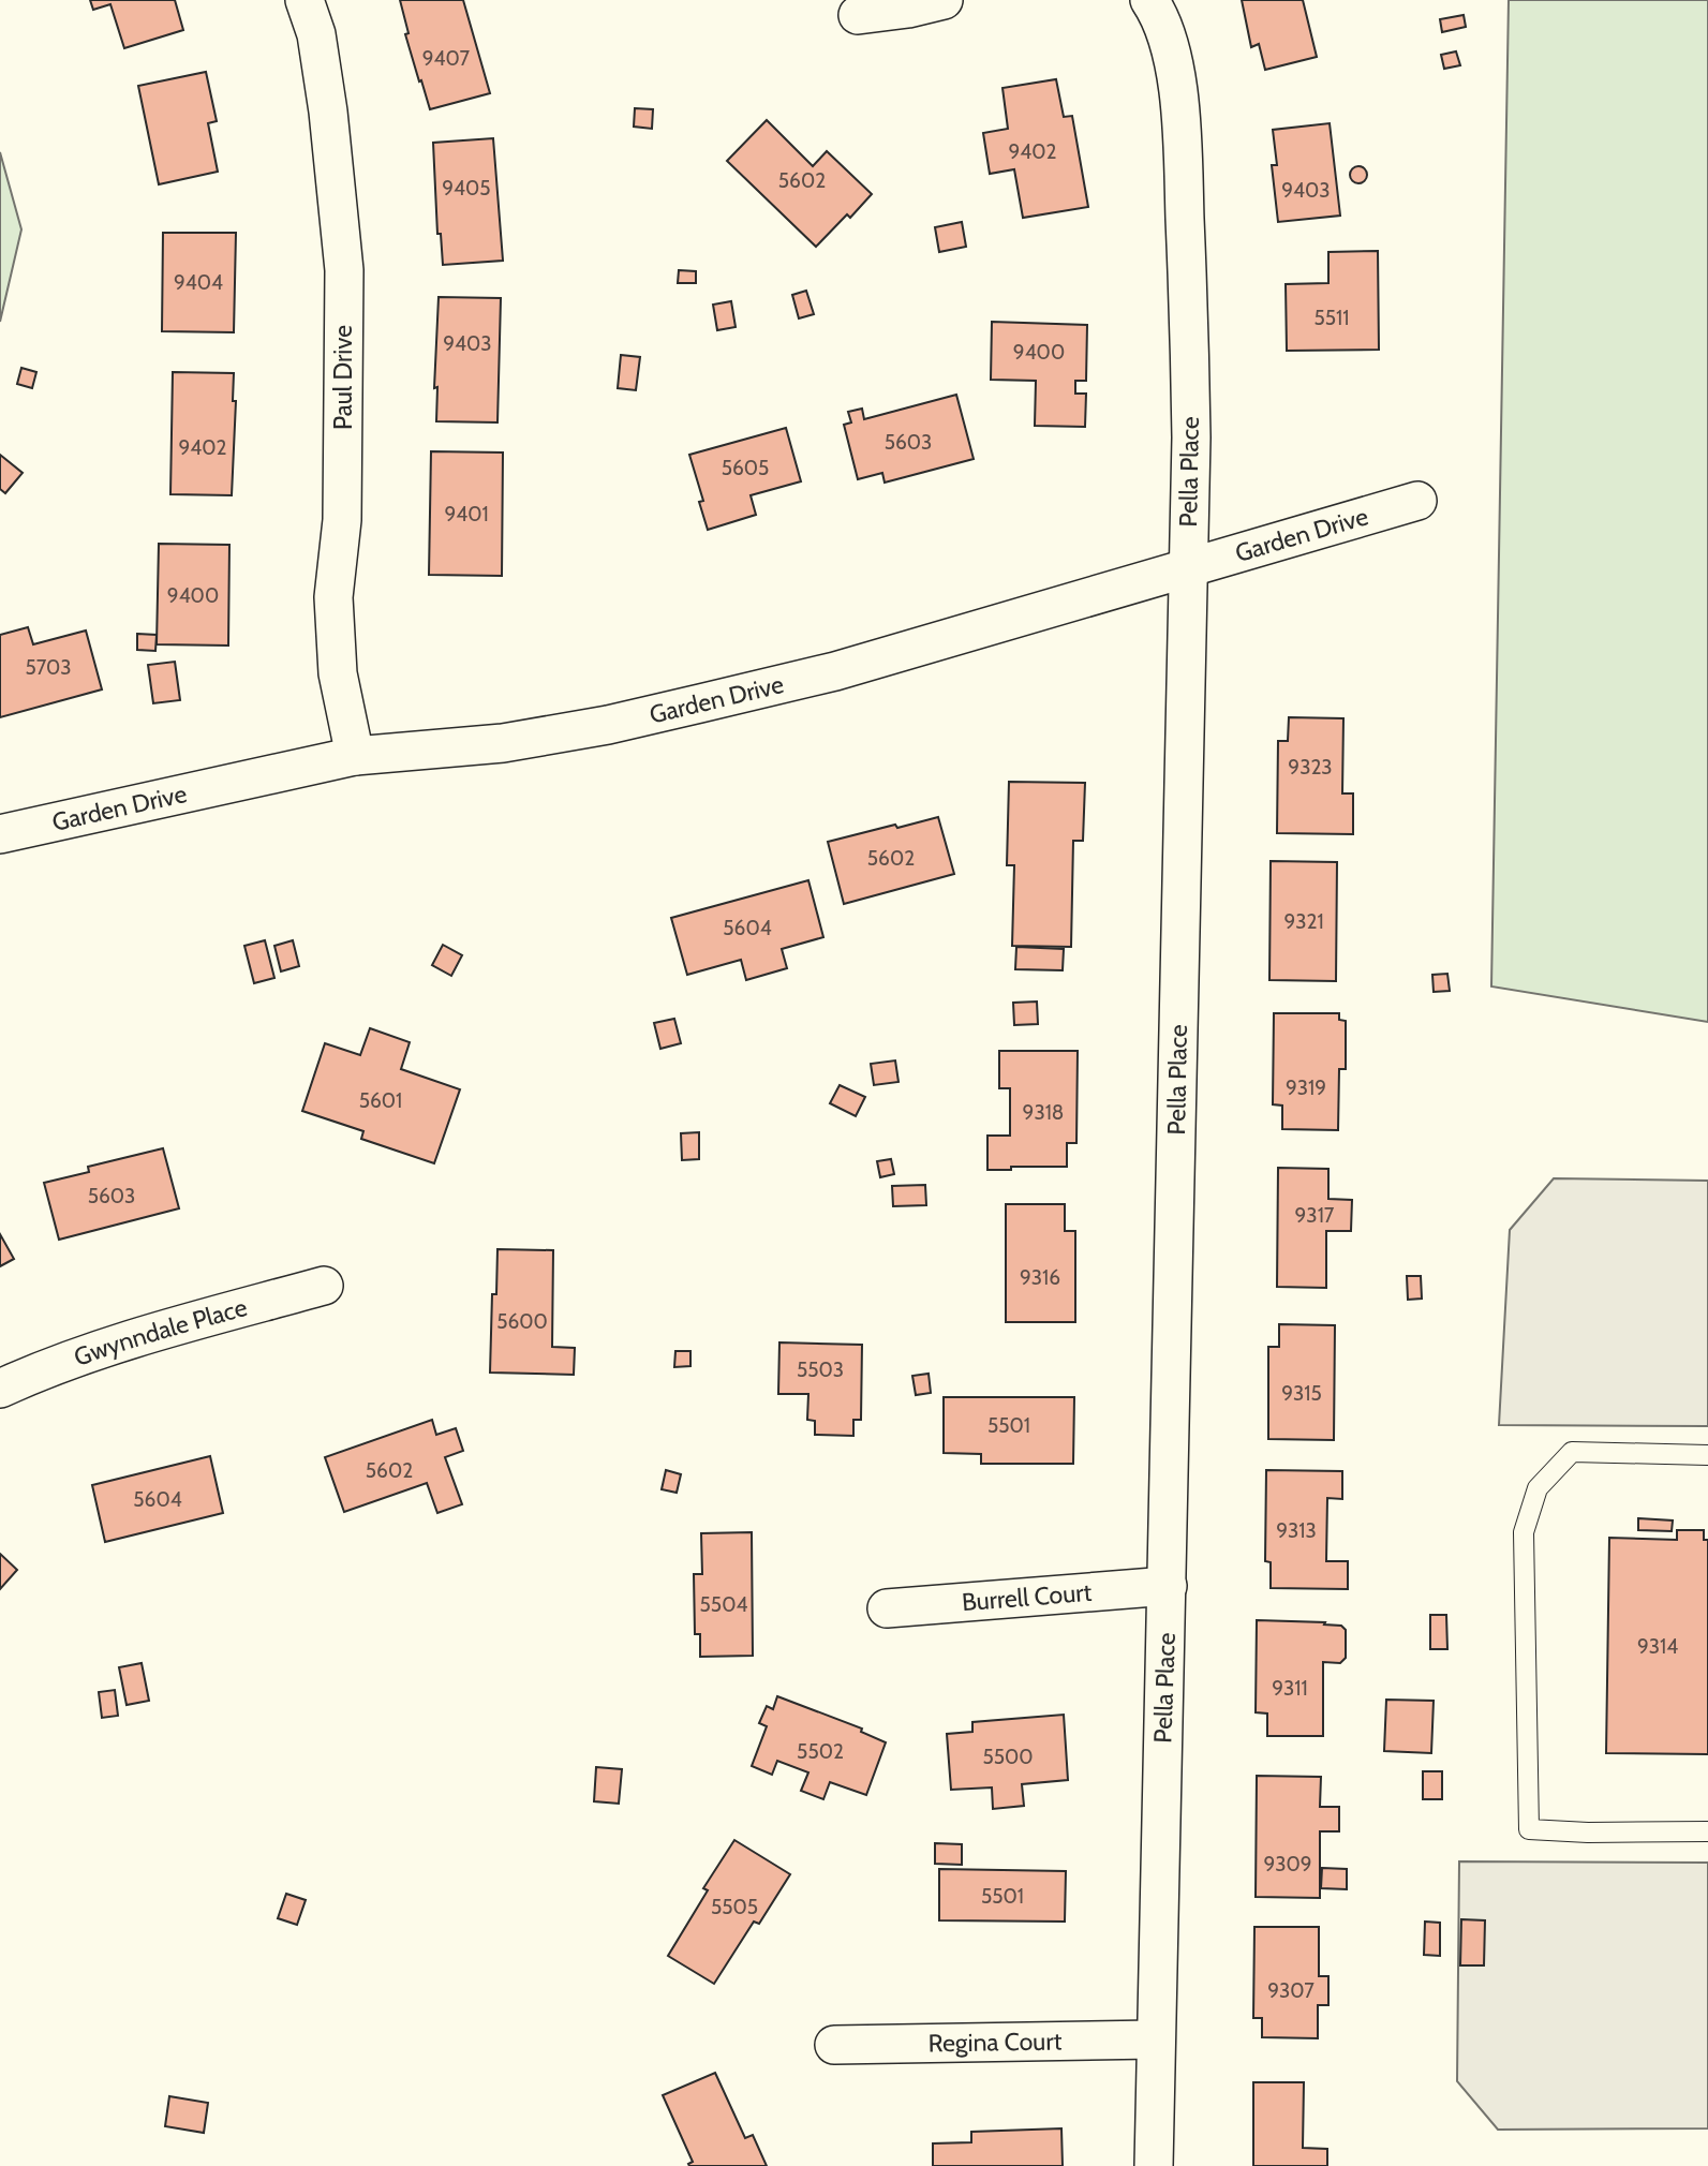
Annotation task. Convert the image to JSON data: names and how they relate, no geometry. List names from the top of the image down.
{
  "streets": {
    "street": [
      "Paul Drive",
      "Pella Place",
      "Garden Drive",
      "Gwynndale Place",
      "Burrell Court",
      "Regina Court"
    ]
  },
  "crossings": [
    ["Paul Drive", "Garden Drive"],
    ["Pella Place", "Garden Drive"],
    ["Pella Place", "Burrell Court"],
    ["Pella Place", "Regina Court"]
  ],
  "house_numbers": [
    "9407",
    "9402",
    "5602",
    "9405",
    "9403",
    "9404",
    "5511",
    "9403",
    "9400",
    "5603",
    "9402",
    "5605",
    "9401",
    "9400",
    "5703",
    "9323",
    "5602",
    "9321",
    "5604",
    "9319",
    "5601",
    "9318",
    "5603",
    "9317",
    "9316",
    "5600",
    "5503",
    "9315",
    "5501",
    "5602",
    "5604",
    "9313",
    "5504",
    "9314",
    "9311",
    "5502",
    "5500",
    "9309",
    "5501",
    "5505",
    "9307"
  ]
}
